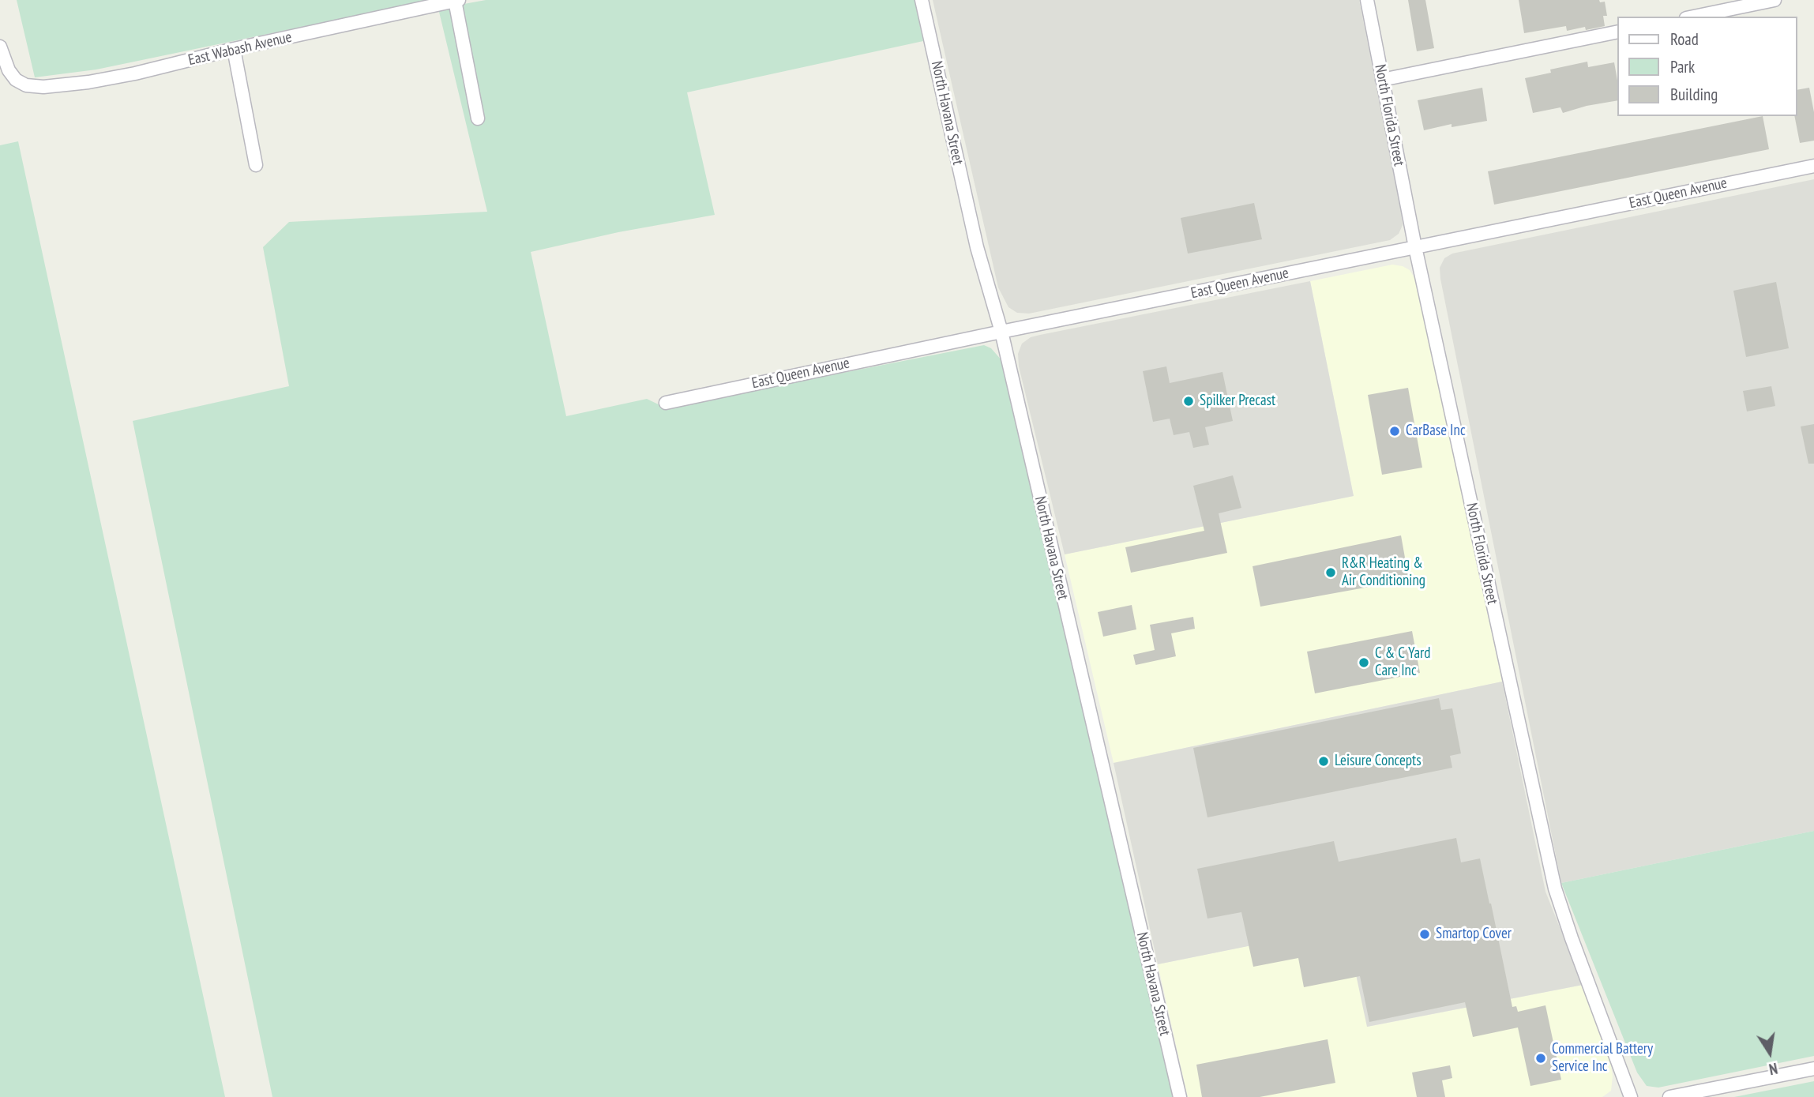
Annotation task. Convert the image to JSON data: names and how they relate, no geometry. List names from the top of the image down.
{
  "streets": {
    "street": [
      "East Wabash Avenue",
      "North Havana Street",
      "North Florida Street",
      "East Queen Avenue"
    ]
  },
  "crossings": [
    ["North Havana Street", "East Queen Avenue"],
    ["North Florida Street", "East Queen Avenue"]
  ],
  "places": [
    "Spilker Precast",
    "CarBase Inc",
    "R&R Heating & Air Conditioning",
    "C & C Yard Care Inc",
    "Leisure Concepts",
    "Smartop Cover",
    "Commercial Battery Service Inc"
  ],
  "legend": ["Road", "Park", "Building"],
  "north": "bottom"
}
